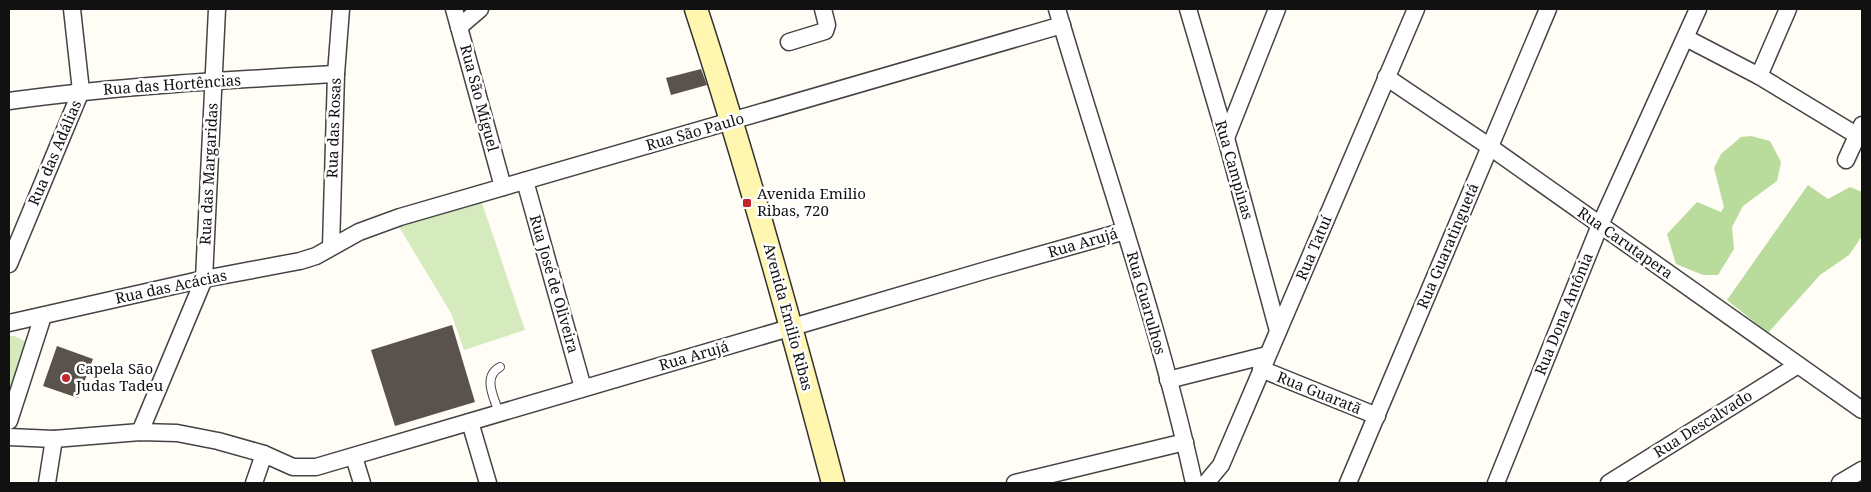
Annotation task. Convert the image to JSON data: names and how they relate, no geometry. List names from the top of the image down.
{
  "streets": {
    "main road": ["Avenida Emilio Ribas"],
    "street": [
      "Rua das Hortências",
      "Rua São Miguel",
      "Rua das Rosas",
      "Rua São Paulo",
      "Rua das Adálias",
      "Rua Campinas",
      "Rua das Margaridas",
      "Rua Arujá",
      "Rua Carutapera",
      "Rua Guaratinguetá",
      "Rua Tatuí",
      "Rua José de Oliveira",
      "Rua das Acácias",
      "Rua Guarulhos",
      "Rua Dona Antônia",
      "Rua Guaratã",
      "Rua Descalvado"
    ]
  },
  "crossings": [
    ["Rua das Hortências", "Rua das Rosas"],
    ["Rua das Hortências", "Rua das Adálias"],
    ["Rua das Hortências", "Rua das Margaridas"],
    ["Rua São Miguel", "Rua São Paulo"],
    ["Rua das Rosas", "Rua São Paulo"],
    ["Rua das Rosas", "Rua das Acácias"],
    ["Rua São Paulo", "Rua José de Oliveira"],
    ["Rua São Paulo", "Rua das Acácias"],
    ["Rua São Paulo", "Rua Guarulhos"],
    ["Rua São Paulo", "Avenida Emilio Ribas"],
    ["Rua Campinas", "Rua Tatuí"],
    ["Rua das Margaridas", "Rua Arujá"],
    ["Rua das Margaridas", "Rua das Acácias"],
    ["Rua Arujá", "Rua José de Oliveira"],
    ["Rua Arujá", "Rua Guarulhos"],
    ["Rua Arujá", "Avenida Emilio Ribas"],
    ["Rua Carutapera", "Rua Guaratinguetá"],
    ["Rua Carutapera", "Rua Tatuí"],
    ["Rua Carutapera", "Rua Dona Antônia"],
    ["Rua Carutapera", "Rua Descalvado"],
    ["Rua Guaratinguetá", "Rua Guaratã"],
    ["Rua Tatuí", "Rua Guaratã"]
  ],
  "places": {
    "transit": ["Avenida Emilio Ribas, 720"],
    "other": ["Capela São Judas Tadeu"]
  }
}
